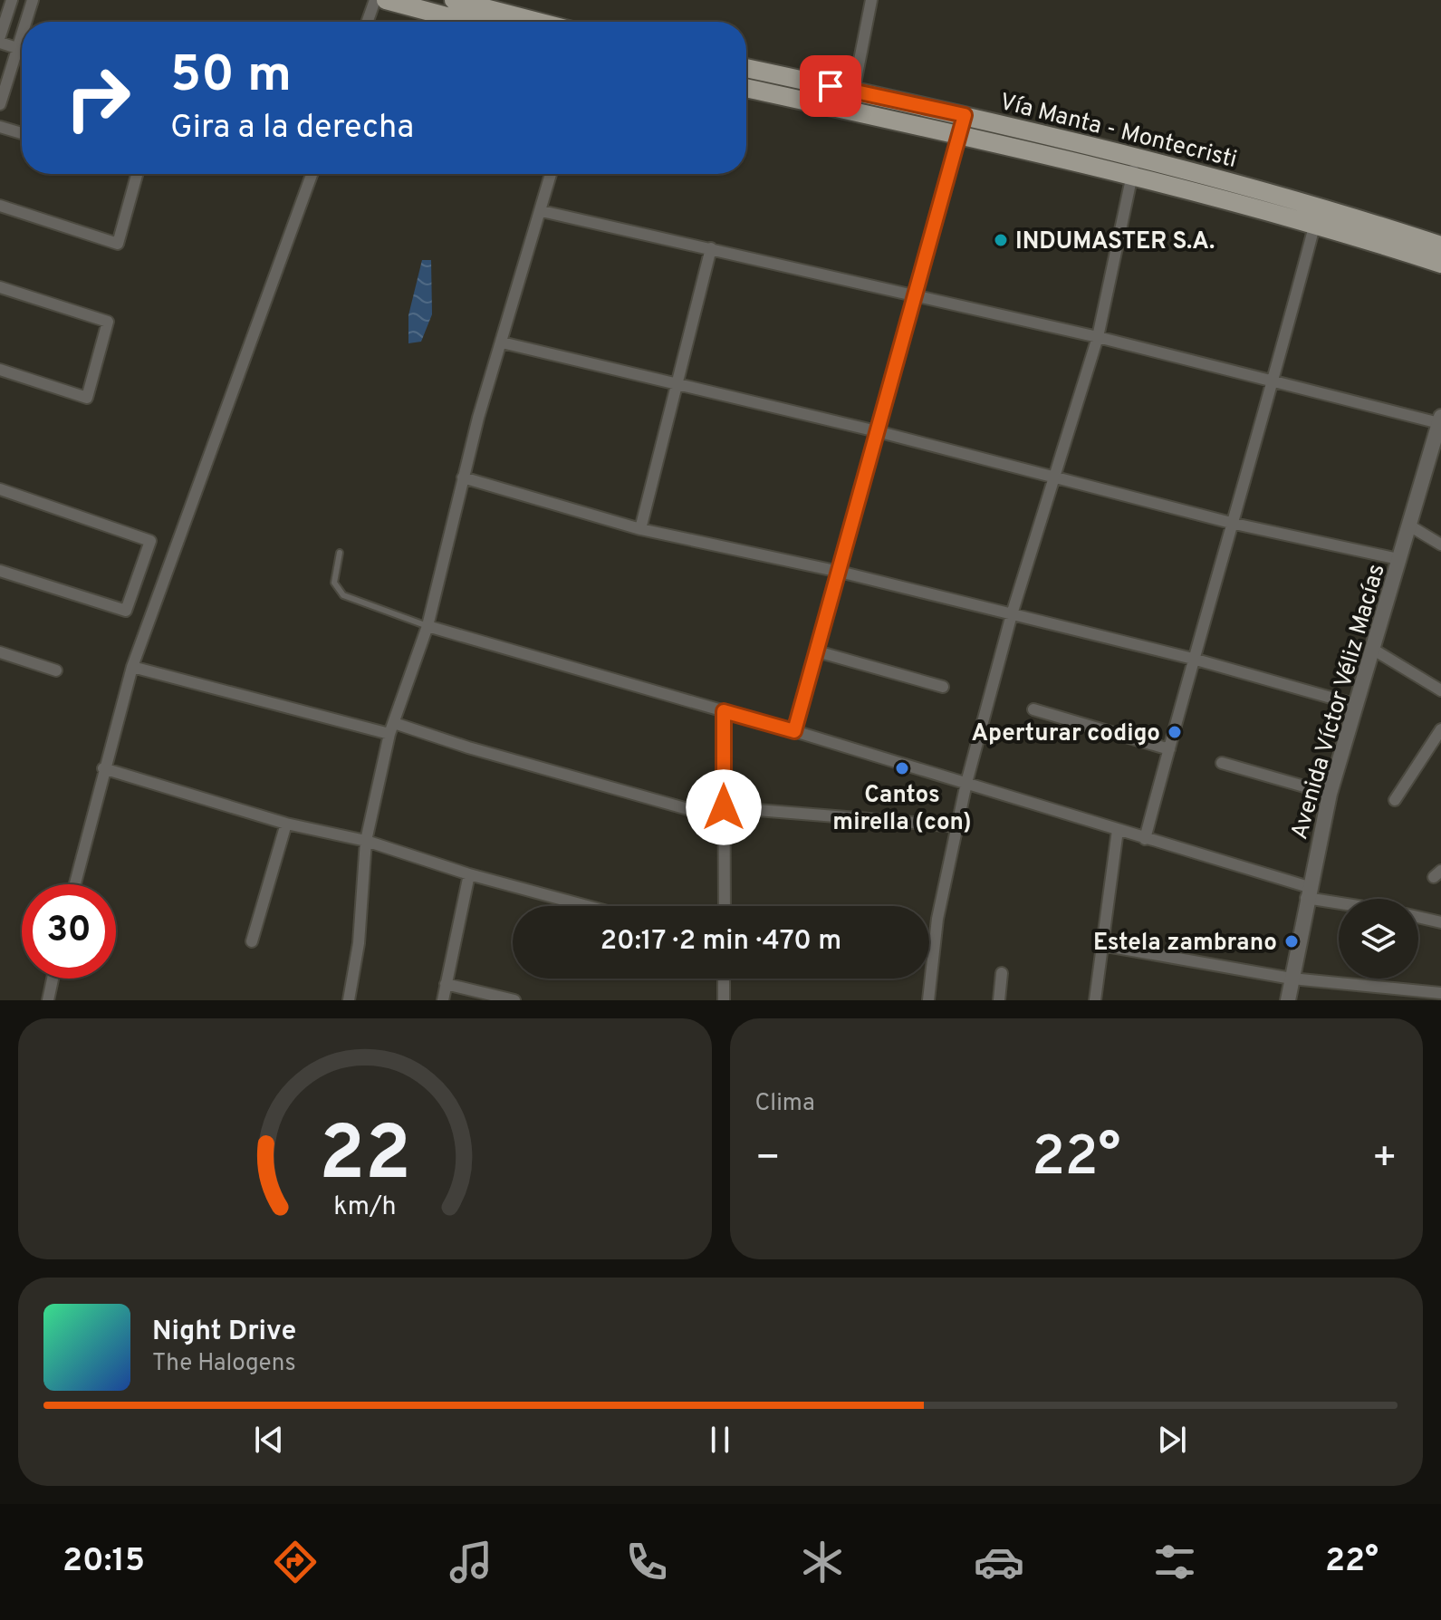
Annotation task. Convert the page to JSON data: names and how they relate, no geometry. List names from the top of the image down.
{
  "streets": {
    "main road": ["Vía Manta - Montecristi"],
    "street": ["Avenida Víctor Véliz Macías"]
  },
  "places": [
    "INDUMASTER S.A.",
    "Aperturar codigo",
    "Cantos mirella (con)",
    "Estela zambrano"
  ],
  "page": {
    "turn": ["50 m", "Gira a la derecha"],
    "limit": "30",
    "trip": "20:17 · 2 min · 470 m",
    "tile": "Clima",
    "heat": ["−", "22°", "+"],
    "song": ["Night Drive", "The Halogens"],
    "tabs": ["20:15", "22°"],
    "gauge": ["22", "km/h"]
  }
}
